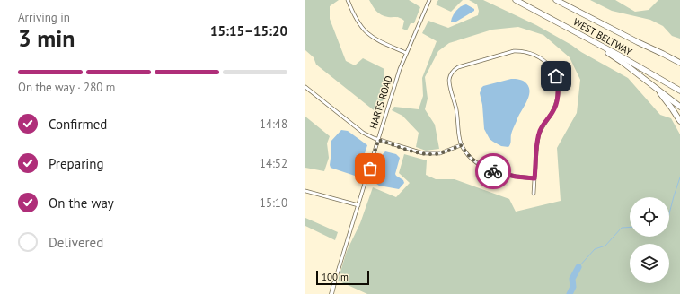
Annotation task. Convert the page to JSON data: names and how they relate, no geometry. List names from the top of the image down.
{
  "streets": {
    "highway": ["WEST BELTWAY"],
    "street": ["HARTS ROAD"]
  },
  "scale_bar": "100 m",
  "page": {
    "heading": ["3 min", "Arriving in", "15:15–15:20"],
    "bar": "On the way · 280 m",
    "list": [
      ["Confirmed", "14:48"],
      ["Preparing", "14:52"],
      ["On the way", "15:10"],
      "Delivered"
    ],
    "scale": "100 m"
  }
}
